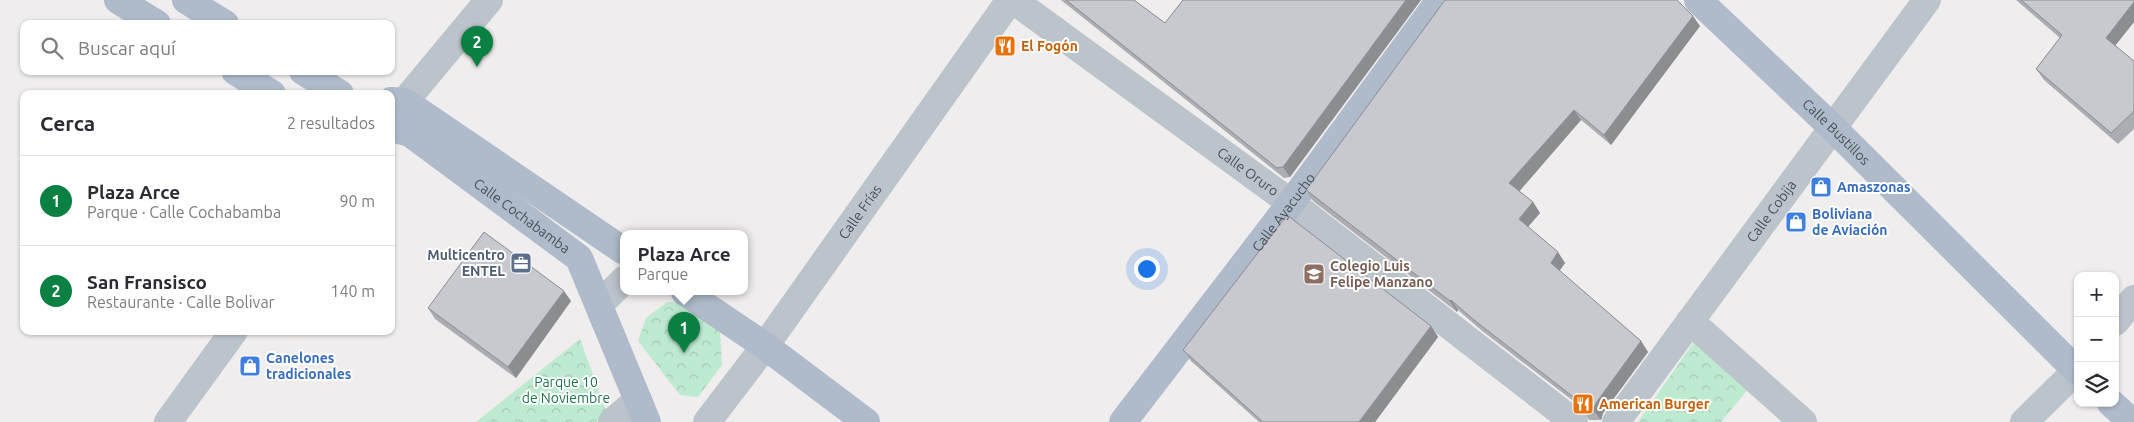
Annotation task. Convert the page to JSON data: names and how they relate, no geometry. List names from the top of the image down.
{
  "streets": {
    "main road": ["Calle Bustillos", "Calle Ayacucho", "Calle Cochabamba"],
    "street": ["Calle Oruro", "Calle Cobija", "Calle Frías"]
  },
  "crossings": [
    ["Calle Bustillos", "Calle Cobija"],
    ["Calle Oruro", "Calle Frías"],
    ["Calle Oruro", "Calle Ayacucho"]
  ],
  "parks": ["Parque 10 de Noviembre"],
  "places": {
    "restaurant": ["El Fogón", "American Burger"],
    "shop": ["Amaszonas", "Boliviana de Aviación", "Canelones tradicionales"],
    "office": ["Multicentro ENTEL"],
    "school or university": ["Colegio Luis Felipe Manzano"]
  },
  "page": {
    "search": "Buscar aquí",
    "pins": ["2", "1"],
    "heading": ["Cerca", "2 resultados"],
    "list": [
      {
        "mark": "1",
        "name": "Plaza Arce",
        "note": "Parque · Calle Cochabamba",
        "value": "90 m"
      },
      {
        "mark": "2",
        "name": "San Fransisco",
        "note": "Restaurante · Calle Bolivar",
        "value": "140 m"
      }
    ],
    "popup": ["Plaza Arce", "Parque"],
    "map_buttons": ["+", "−"]
  }
}
